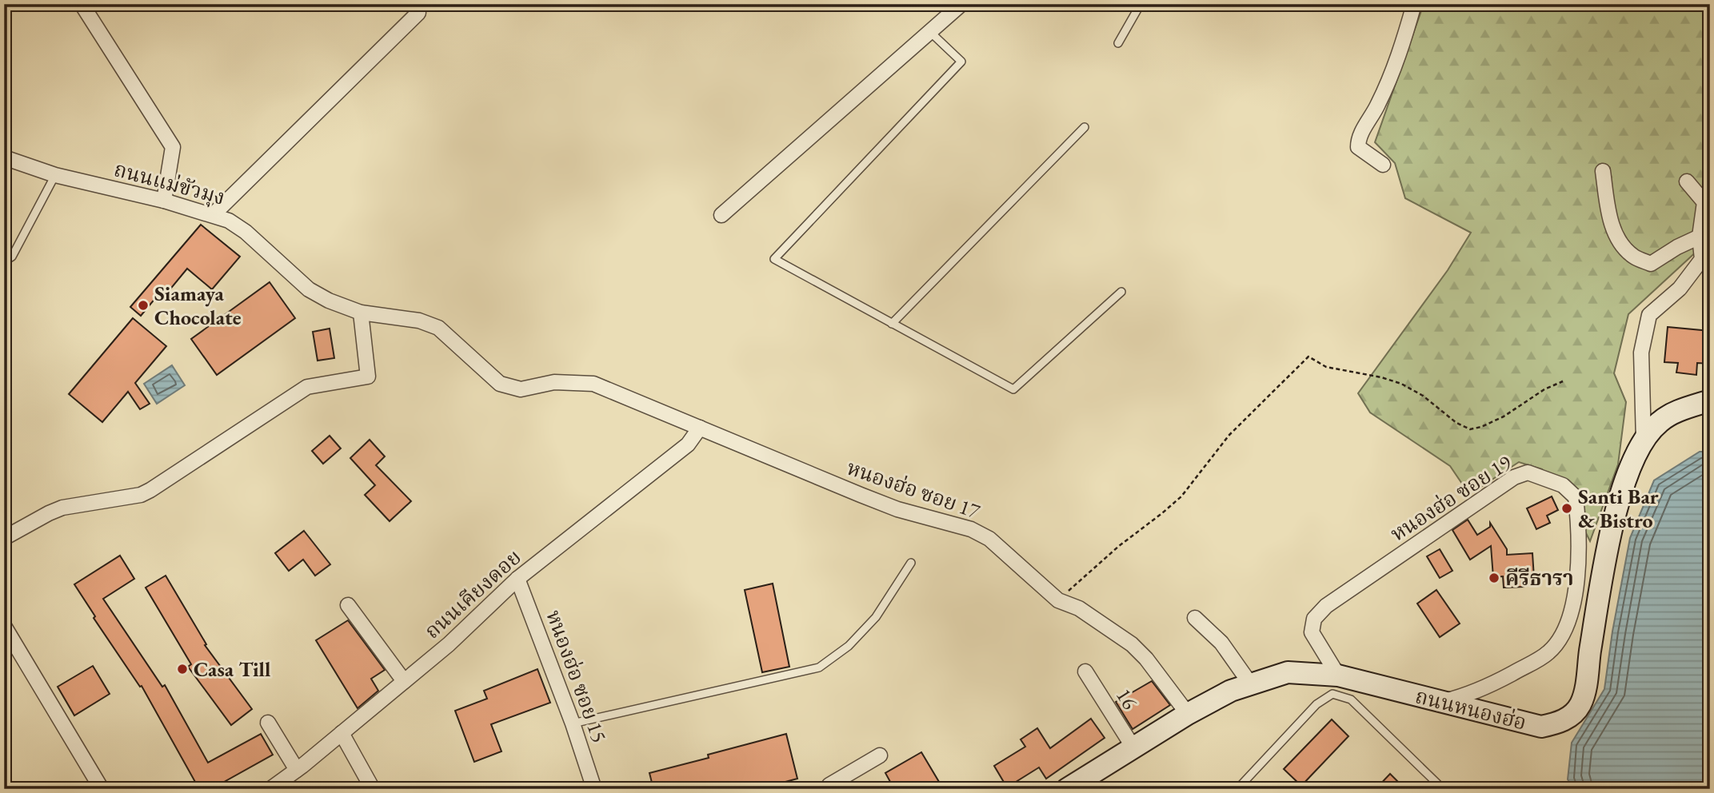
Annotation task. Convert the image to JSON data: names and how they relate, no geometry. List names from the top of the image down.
{
  "streets": {
    "street": [
      "ถนนแม่ขัวมุง",
      "หนองฮ่อ ซอย 17",
      "หนองฮ่อ ซอย 19",
      "ถนนเคียงดอย",
      "หนองฮ่อ ซอย 15",
      "16",
      "ถนนหนองฮ่อ"
    ]
  },
  "crossings": [
    ["ถนนแม่ขัวมุง", "หนองฮ่อ ซอย 17"],
    ["ถนนแม่ขัวมุง", "ถนนเคียงดอย"],
    ["หนองฮ่อ ซอย 17", "ถนนเคียงดอย"],
    ["หนองฮ่อ ซอย 17", "ถนนหนองฮ่อ"],
    ["หนองฮ่อ ซอย 19", "ถนนหนองฮ่อ"],
    ["ถนนเคียงดอย", "หนองฮ่อ ซอย 15"],
    ["16", "ถนนหนองฮ่อ"]
  ],
  "places": [
    "Siamaya Chocolate",
    "Santi Bar & Bistro",
    "คีรีธารา",
    "Casa Till"
  ]
}
